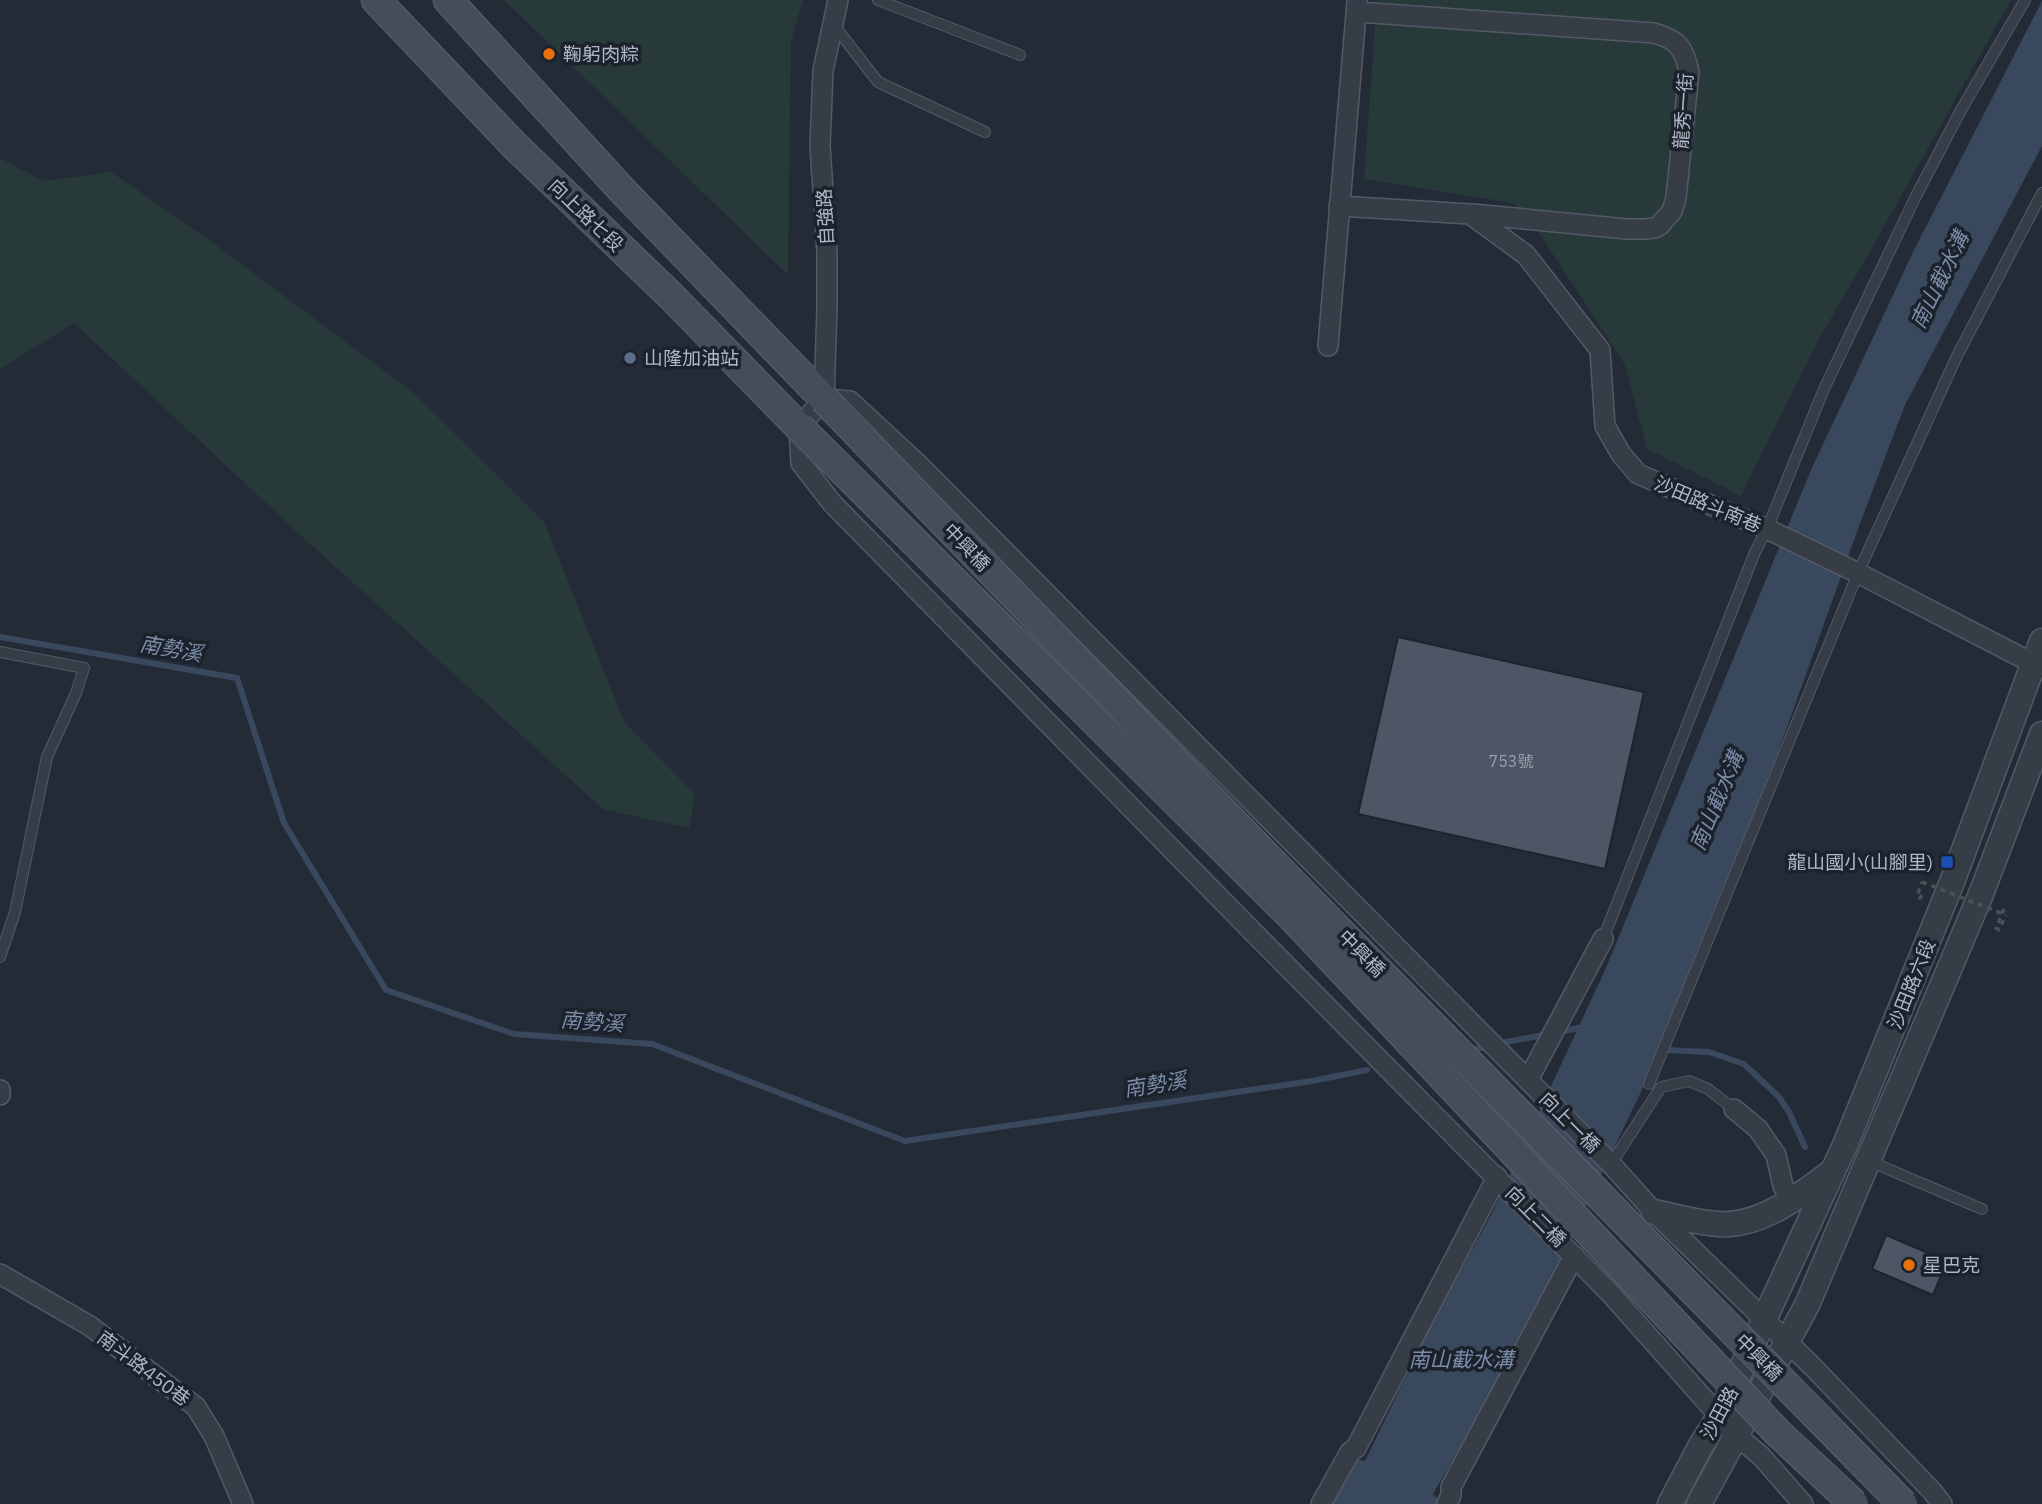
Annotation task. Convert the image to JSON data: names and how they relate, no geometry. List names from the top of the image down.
{
  "streets": {
    "main road": ["向上路七段", "中興橋"],
    "street": [
      "龍秀一街",
      "自強路",
      "沙田路斗南巷",
      "沙田路六段",
      "向上一橋",
      "向上二橋",
      "南斗路450巷",
      "沙田路"
    ]
  },
  "crossings": [
    ["龍秀一街", "沙田路斗南巷"],
    ["向上路七段", "中興橋"],
    ["向上路七段", "向上二橋"],
    ["自強路", "中興橋"],
    ["自強路", "向上一橋"],
    ["沙田路斗南巷", "沙田路六段"],
    ["中興橋", "向上一橋"],
    ["中興橋", "向上二橋"],
    ["沙田路六段", "沙田路"],
    ["向上二橋", "沙田路"]
  ],
  "water": ["南山截水溝", "南勢溪"],
  "places": {
    "other": ["鞠躬肉粽", "山隆加油站", "星巴克"],
    "transit": ["龍山國小(山腳里)"]
  },
  "house_numbers": ["753號"]
}
